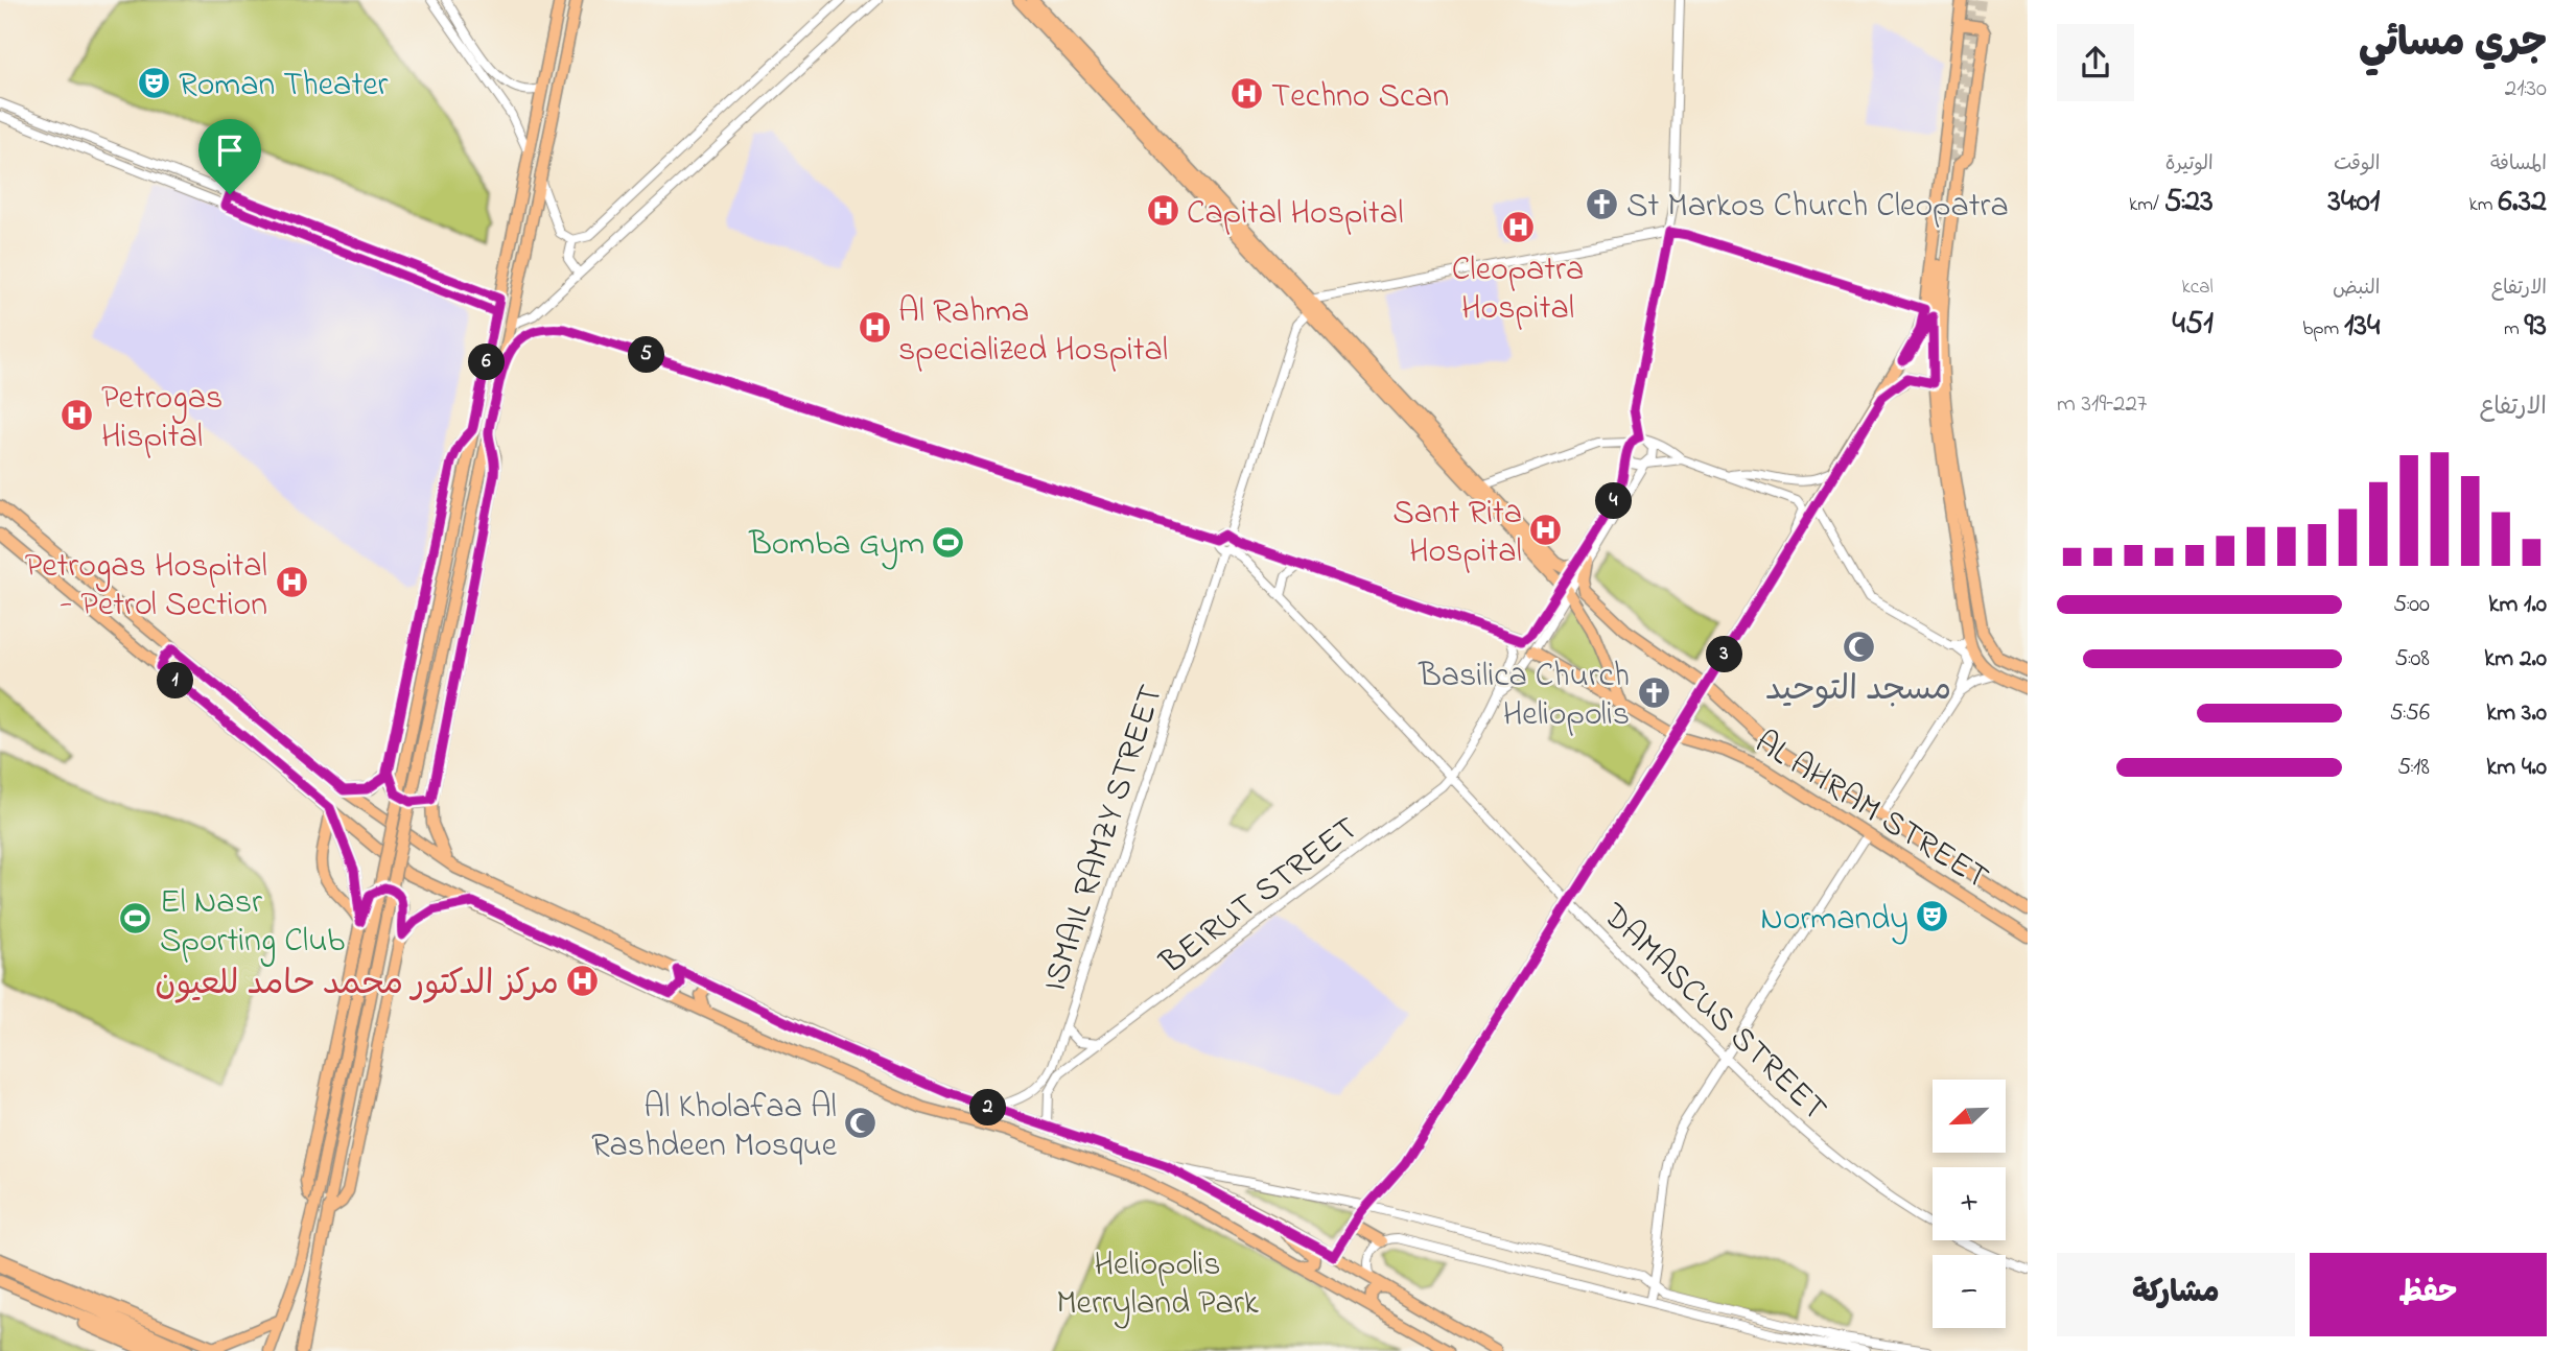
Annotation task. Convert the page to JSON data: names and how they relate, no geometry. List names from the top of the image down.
{
  "streets": {
    "main road": ["AL AHRAM STREET"],
    "street": ["ISMAIL RAMZY STREET", "BEIRUT STREET", "DAMASCUS STREET"]
  },
  "crossings": [
    ["AL AHRAM STREET", "BEIRUT STREET"],
    ["ISMAIL RAMZY STREET", "DAMASCUS STREET"],
    ["BEIRUT STREET", "DAMASCUS STREET"]
  ],
  "parks": ["Heliopolis Merryland Park"],
  "places": {
    "theatre": ["Roman Theater", "Normandy"],
    "hospital": [
      "Techno Scan",
      "Capital Hospital",
      "Cleopatra Hospital",
      "Al Rahma specialized Hospital",
      "Petrogas Hispital",
      "Sant Rita Hospital",
      "Petrogas Hospital - Petrol Section",
      "مركز الدكتور محمد حامد للعيون"
    ],
    "church": ["St Markos Church Cleopatra", "Basilica Church Heliopolis"],
    "sports": ["Bomba Gym", "El Nasr Sporting Club"],
    "mosque": ["مسجد التوحيد", "Al Kholafaa Al Rashdeen Mosque"]
  },
  "north": "bottom left",
  "page": {
    "heading": ["جري مسائي", "21:30"],
    "stats": [
      ["المسافة", "6.32 km"],
      ["الوقت", "34:01"],
      ["الوتيرة", "5:23 /km"],
      ["الارتفاع", "93 m"],
      ["النبض", "134 bpm"],
      ["kcal", "451"]
    ],
    "pins": [
      "5",
      "6",
      "4",
      "3",
      "1",
      "2"
    ],
    "chart": ["الارتفاع", "227–319 m"],
    "list": [
      {
        "name": "1.0 km",
        "note": "5:00"
      },
      {
        "name": "2.0 km",
        "note": "5:08"
      },
      {
        "name": "3.0 km",
        "note": "5:56"
      },
      {
        "name": "4.0 km",
        "note": "5:18"
      }
    ],
    "map_buttons": ["+", "−"],
    "buttons": ["حفظ", "مشاركة"]
  }
}
